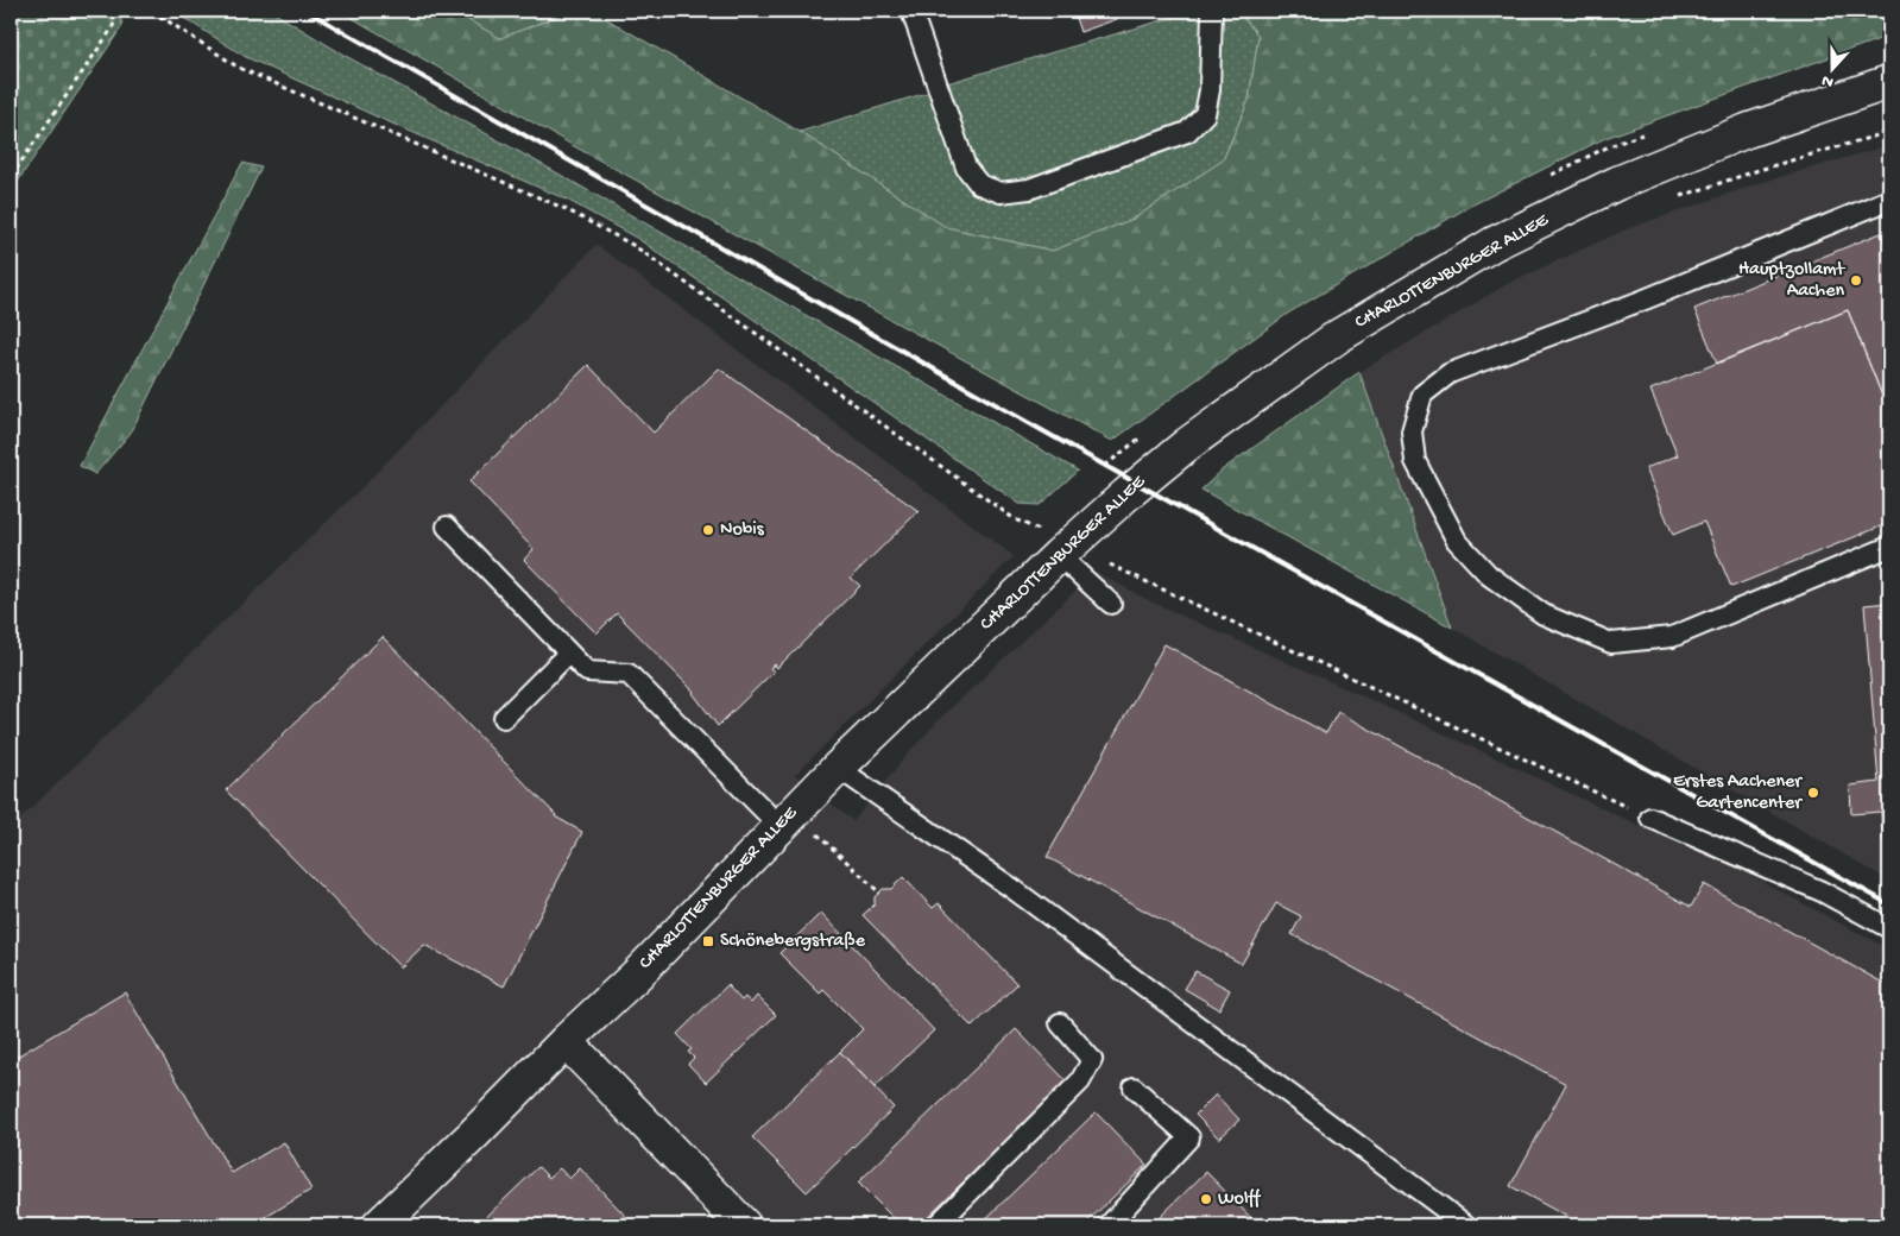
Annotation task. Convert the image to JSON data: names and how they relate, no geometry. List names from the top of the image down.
{
  "streets": {
    "street": ["CHARLOTTENBURGER ALLEE"]
  },
  "places": {
    "other": [
      "Hauptzollamt Aachen",
      "Nobis",
      "Erstes Aachener Gartencenter",
      "Wolff"
    ],
    "transit": ["Schönebergstraße"]
  },
  "north": "bottom"
}
